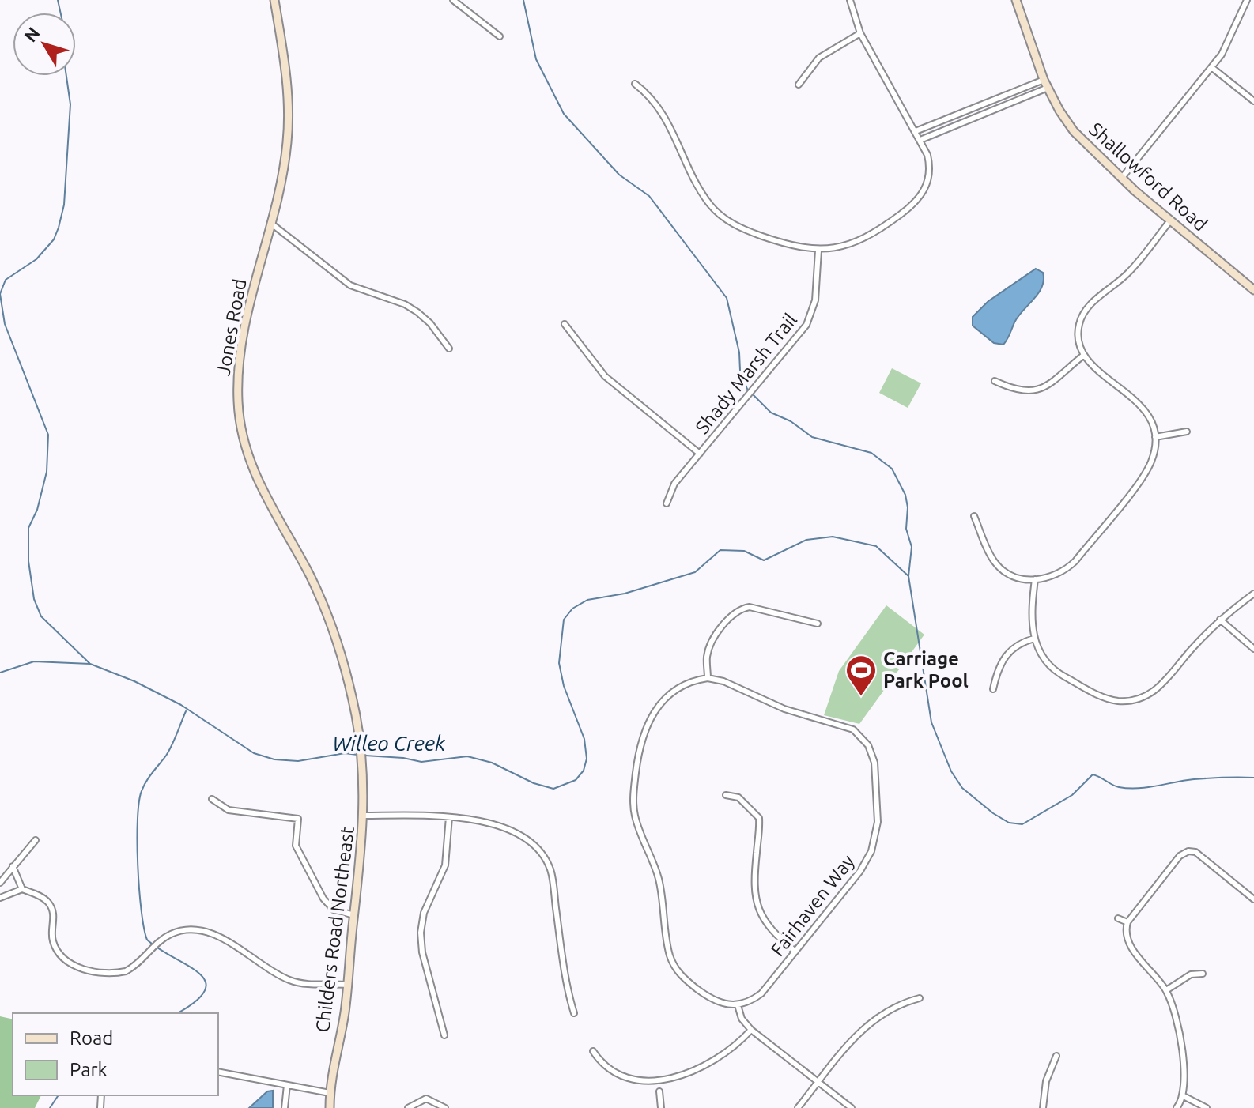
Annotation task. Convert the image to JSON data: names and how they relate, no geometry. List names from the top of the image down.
{
  "streets": {
    "street": [
      "Shallowford Road",
      "Jones Road",
      "Shady Marsh Trail",
      "Fairhaven Way",
      "Childers Road Northeast"
    ]
  },
  "crossings": [
    ["Jones Road", "Childers Road Northeast"]
  ],
  "water": ["Willeo Creek"],
  "places": {
    "sports": ["Carriage Park Pool"]
  },
  "legend": ["Road", "Park"],
  "north": "top left"
}
